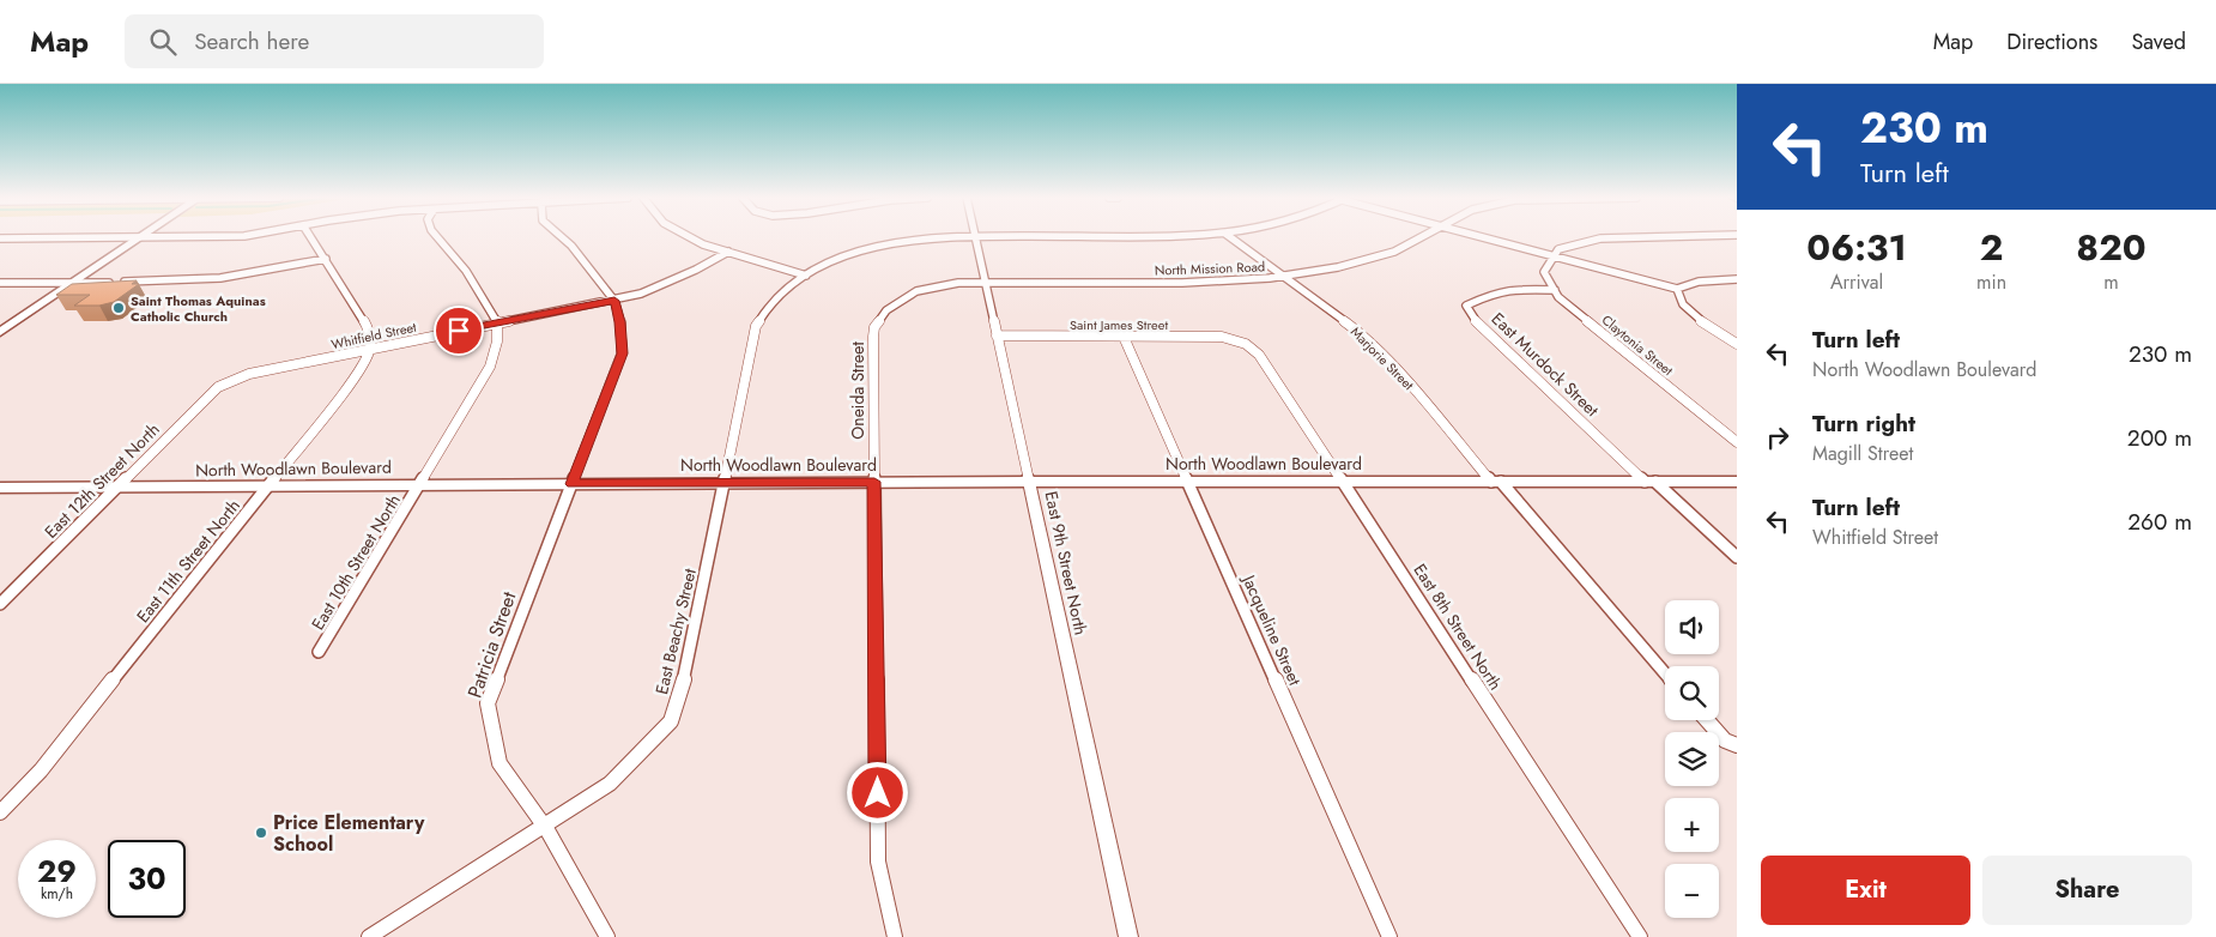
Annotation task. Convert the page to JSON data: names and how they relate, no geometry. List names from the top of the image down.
{
  "streets": {
    "main road": ["North Woodlawn Boulevard"],
    "street": [
      "North Mission Road",
      "Saint James Street",
      "Whitfield Street",
      "Claytonia Street",
      "Marjorie Street",
      "East Murdock Street",
      "Oneida Street",
      "East 12th Street North",
      "East 11th Street North",
      "East 10th Street North",
      "East 9th Street North",
      "East 8th Street North",
      "Jacqueline Street",
      "East Beachy Street",
      "Patricia Street"
    ]
  },
  "crossings": [
    ["North Mission Road", "Marjorie Street"],
    ["North Mission Road", "Oneida Street"],
    ["North Mission Road", "East 9th Street North"],
    ["Saint James Street", "East 9th Street North"],
    ["Saint James Street", "East 8th Street North"],
    ["Saint James Street", "Jacqueline Street"],
    ["Whitfield Street", "East 12th Street North"],
    ["Whitfield Street", "East 11th Street North"],
    ["Whitfield Street", "East 10th Street North"],
    ["Claytonia Street", "East Murdock Street"],
    ["Marjorie Street", "North Woodlawn Boulevard"],
    ["East Murdock Street", "North Woodlawn Boulevard"],
    ["Oneida Street", "North Woodlawn Boulevard"],
    ["Oneida Street", "East 9th Street North"],
    ["North Woodlawn Boulevard", "East 12th Street North"],
    ["North Woodlawn Boulevard", "East 11th Street North"],
    ["North Woodlawn Boulevard", "East 10th Street North"],
    ["North Woodlawn Boulevard", "East 9th Street North"],
    ["North Woodlawn Boulevard", "East 8th Street North"],
    ["North Woodlawn Boulevard", "Jacqueline Street"],
    ["North Woodlawn Boulevard", "East Beachy Street"],
    ["North Woodlawn Boulevard", "Patricia Street"],
    ["East Beachy Street", "Patricia Street"]
  ],
  "places": ["Saint Thomas Aquinas Catholic Church", "Price Elementary School"],
  "page": {
    "header": "Map",
    "search": "Search here",
    "nav": ["Map", "Directions", "Saved"],
    "turn": ["230 m", "Turn left"],
    "eta": [
      "06:31",
      "Arrival",
      "2",
      "min",
      "820",
      "m"
    ],
    "list": [
      {
        "name": "Turn left",
        "note": "North Woodlawn Boulevard",
        "value": "230 m"
      },
      {
        "name": "Turn right",
        "note": "Magill Street",
        "value": "200 m"
      },
      {
        "name": "Turn left",
        "note": "Whitfield Street",
        "value": "260 m"
      }
    ],
    "map_buttons": ["+", "−"],
    "speed": "29 km/h",
    "limit": "30",
    "buttons": ["Exit", "Share"]
  }
}
